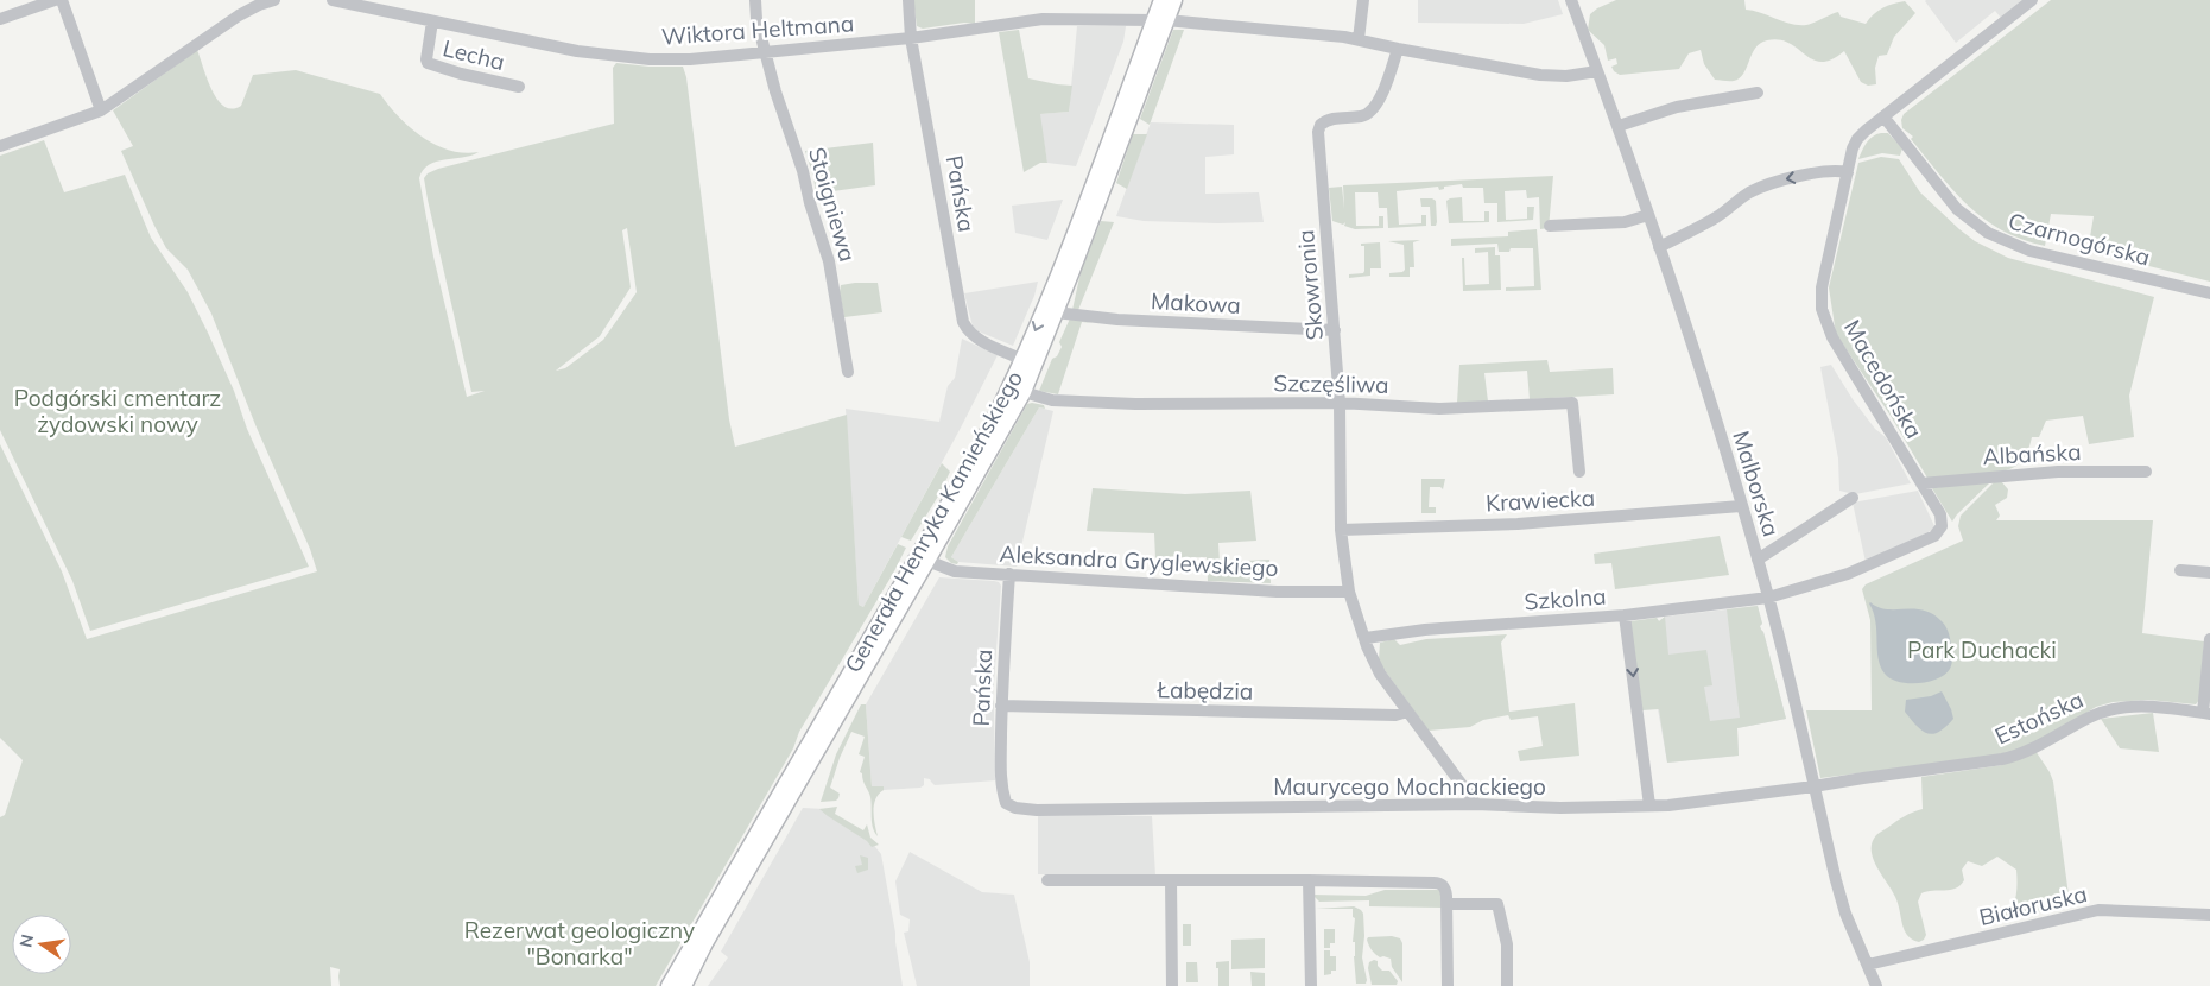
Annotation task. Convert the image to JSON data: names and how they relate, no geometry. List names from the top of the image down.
{
  "streets": {
    "main road": ["Generała Henryka Kamieńskiego"],
    "street": [
      "Wiktora Heltmana",
      "Lecha",
      "Pańska",
      "Stoigniewa",
      "Czarnogórska",
      "Skowronia",
      "Makowa",
      "Macedońska",
      "Szczęśliwa",
      "Albańska",
      "Malborska",
      "Krawiecka",
      "Aleksandra Gryglewskiego",
      "Szkolna",
      "Łabędzia",
      "Estońska",
      "Maurycego Mochnackiego",
      "Białoruska"
    ]
  },
  "crossings": [
    ["Wiktora Heltmana", "Lecha"],
    ["Wiktora Heltmana", "Pańska"],
    ["Wiktora Heltmana", "Stoigniewa"],
    ["Wiktora Heltmana", "Skowronia"],
    ["Wiktora Heltmana", "Malborska"],
    ["Wiktora Heltmana", "Generała Henryka Kamieńskiego"],
    ["Pańska", "Generała Henryka Kamieńskiego"],
    ["Pańska", "Aleksandra Gryglewskiego"],
    ["Pańska", "Łabędzia"],
    ["Pańska", "Maurycego Mochnackiego"],
    ["Czarnogórska", "Macedońska"],
    ["Skowronia", "Makowa"],
    ["Skowronia", "Szczęśliwa"],
    ["Skowronia", "Krawiecka"],
    ["Skowronia", "Aleksandra Gryglewskiego"],
    ["Skowronia", "Szkolna"],
    ["Skowronia", "Łabędzia"],
    ["Skowronia", "Maurycego Mochnackiego"],
    ["Makowa", "Generała Henryka Kamieńskiego"],
    ["Macedońska", "Albańska"],
    ["Macedońska", "Malborska"],
    ["Macedońska", "Szkolna"],
    ["Szczęśliwa", "Generała Henryka Kamieńskiego"],
    ["Malborska", "Krawiecka"],
    ["Malborska", "Szkolna"],
    ["Malborska", "Estońska"],
    ["Malborska", "Maurycego Mochnackiego"],
    ["Malborska", "Białoruska"],
    ["Generała Henryka Kamieńskiego", "Aleksandra Gryglewskiego"],
    ["Estońska", "Maurycego Mochnackiego"]
  ],
  "parks": ["Podgórski cmentarz żydowski nowy", "Park Duchacki", "Rezerwat geologiczny \"Bonarka\""],
  "north": "left"
}
